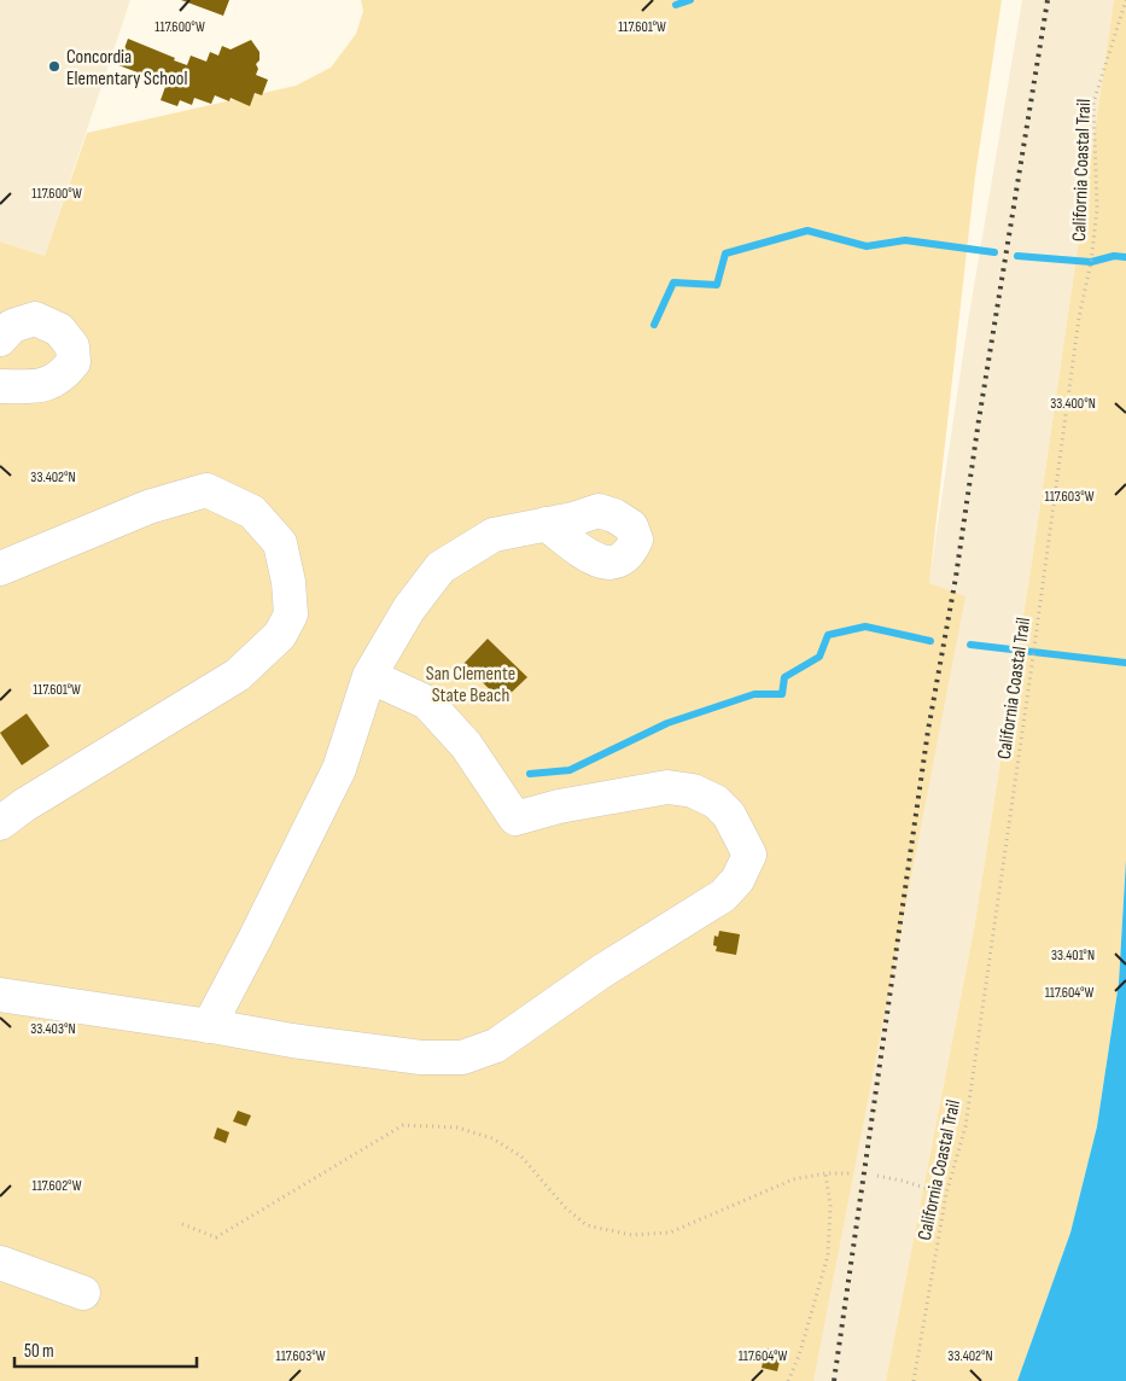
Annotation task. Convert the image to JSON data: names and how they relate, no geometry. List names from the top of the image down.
{
  "streets": {
    "path": ["California Coastal Trail"]
  },
  "parks": ["San Clemente State Beach"],
  "places": ["Concordia Elementary School"],
  "scale_bar": "50 m",
  "coordinates": [
    "117.600°W",
    "117.601°W",
    "33.400°N",
    "33.402°N",
    "117.603°W",
    "33.401°N",
    "117.604°W",
    "33.403°N",
    "117.602°W"
  ]
}
